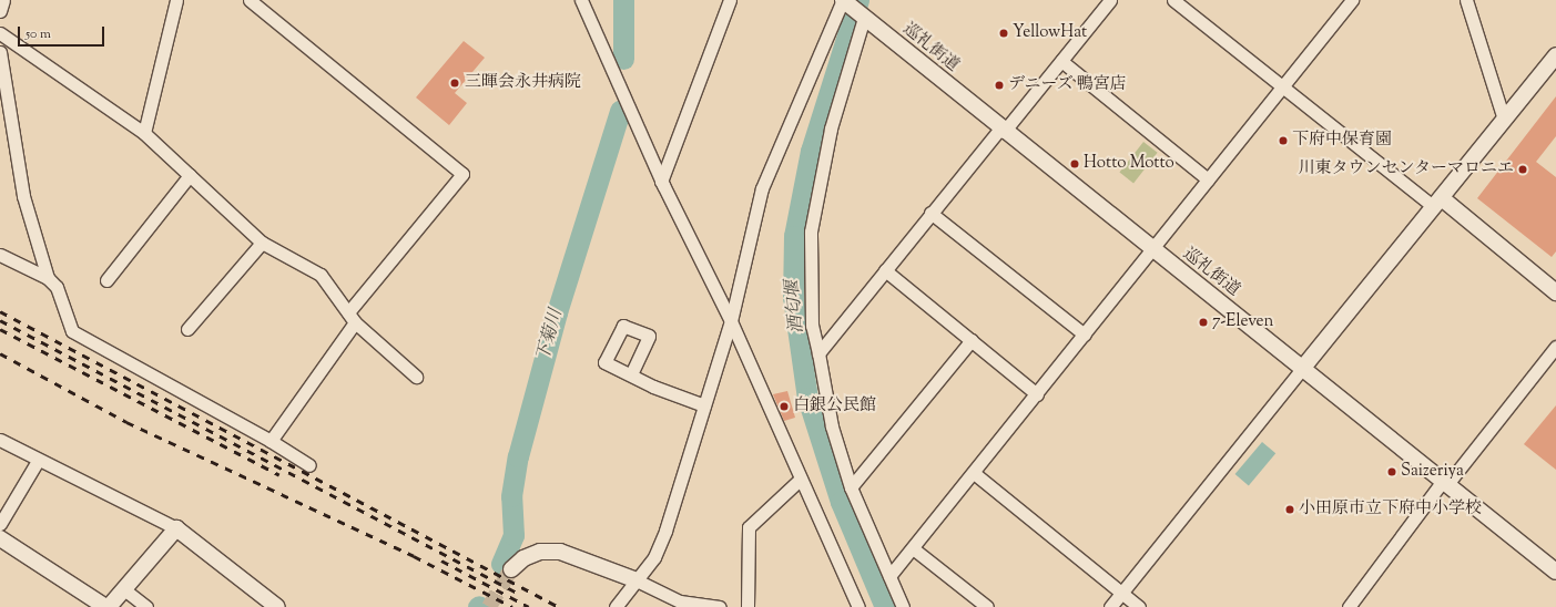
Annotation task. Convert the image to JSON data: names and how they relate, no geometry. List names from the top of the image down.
{
  "streets": {
    "street": ["巡礼街道"]
  },
  "water": ["酒匂堰", "下菊川"],
  "places": [
    "YellowHat",
    "三暉会永井病院",
    "デニーズ 鴨宮店",
    "下府中保育園",
    "Hotto Motto",
    "川東タウンセンターマロニエ",
    "7-Eleven",
    "白銀公民館",
    "Saizeriya",
    "小田原市立下府中小学校"
  ],
  "scale_bar": "50 m"
}
